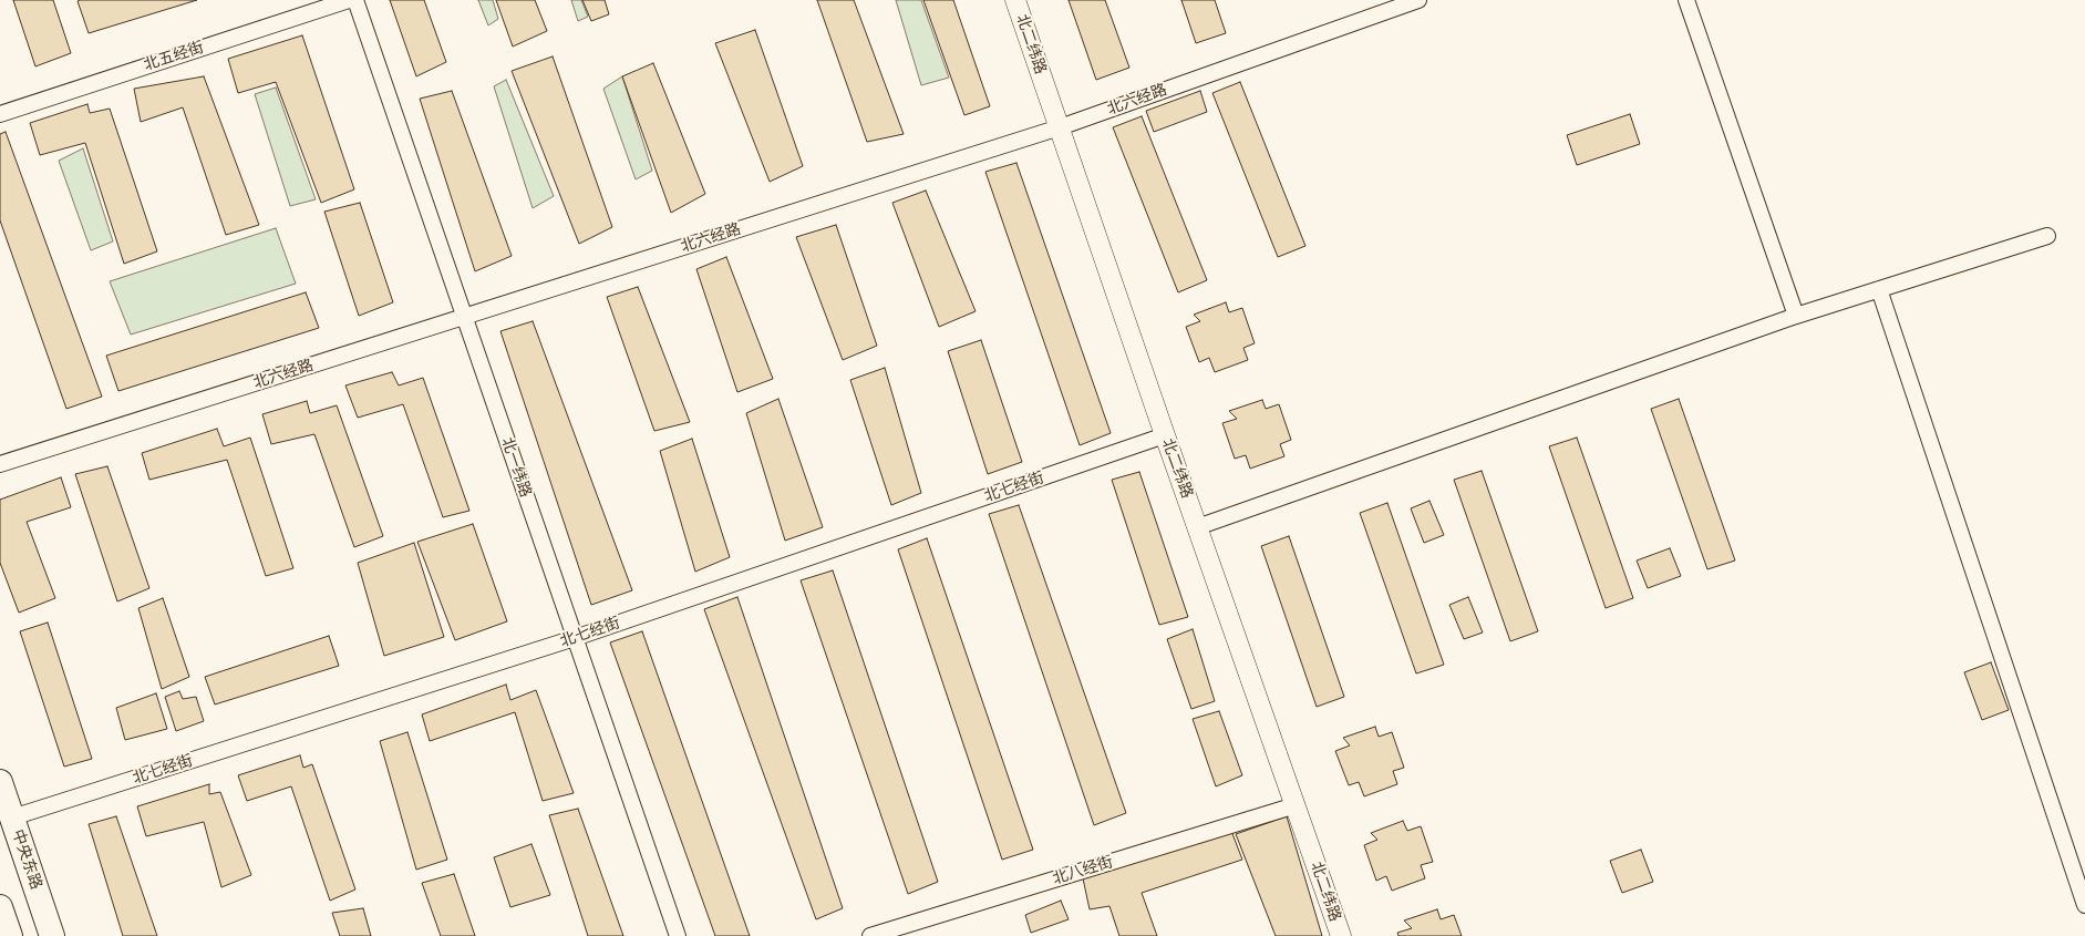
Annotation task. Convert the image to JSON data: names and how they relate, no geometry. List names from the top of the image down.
{
  "streets": {
    "main road": ["中央东路"],
    "street": [
      "北二纬路",
      "北五经街",
      "北六经路",
      "北一纬路",
      "北七经街",
      "北八经街"
    ]
  },
  "crossings": [
    ["北二纬路", "北六经路"],
    ["北二纬路", "北七经街"],
    ["北二纬路", "北八经街"],
    ["北六经路", "北一纬路"],
    ["北一纬路", "北七经街"],
    ["北七经街", "中央东路"]
  ]
}
